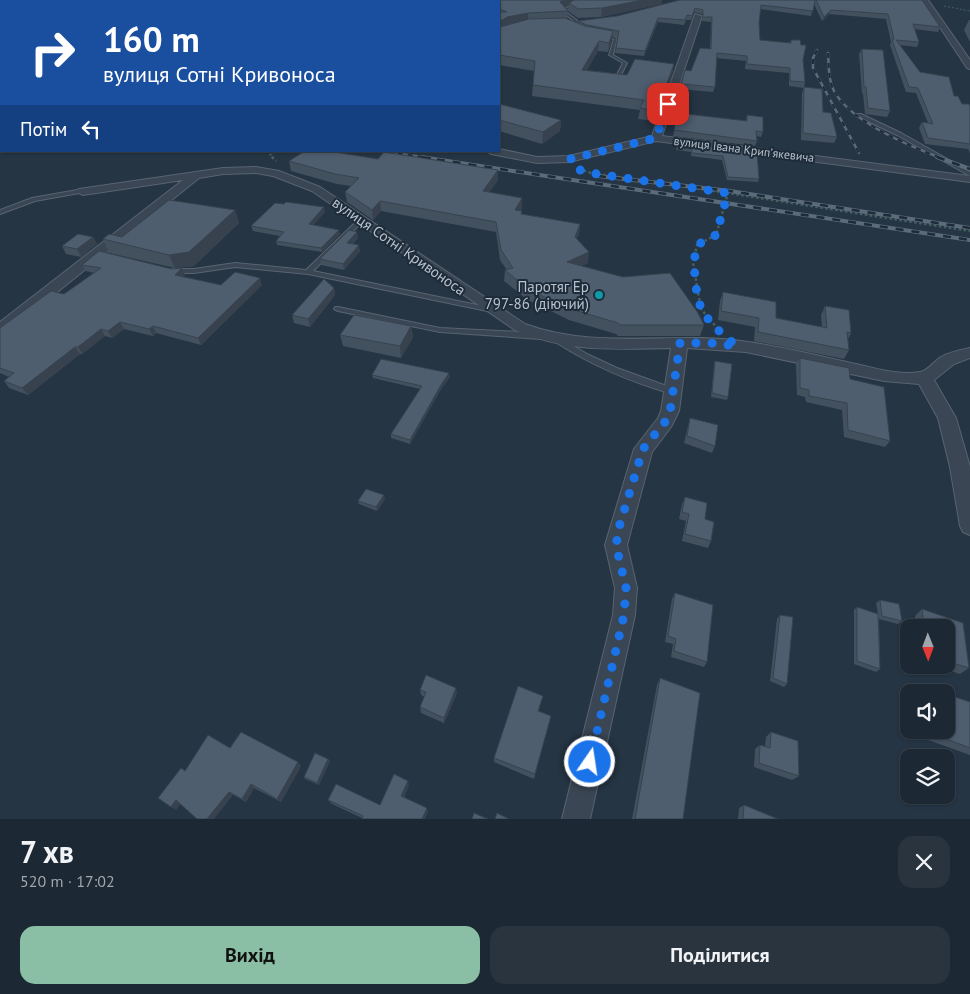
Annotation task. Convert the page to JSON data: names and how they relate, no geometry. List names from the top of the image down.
{
  "streets": {
    "street": ["вулиця Івана Крипʼякевича", "вулиця Сотні Кривоноса"]
  },
  "places": ["Паротяг Ер 797-86 (діючий)"],
  "north": "bottom",
  "page": {
    "turn": ["160 m", "вулиця Сотні Кривоноса"],
    "then": "Потім",
    "heading": ["7 хв", "520 m · 17:02"],
    "buttons": ["Вихід", "Поділитися"]
  }
}
